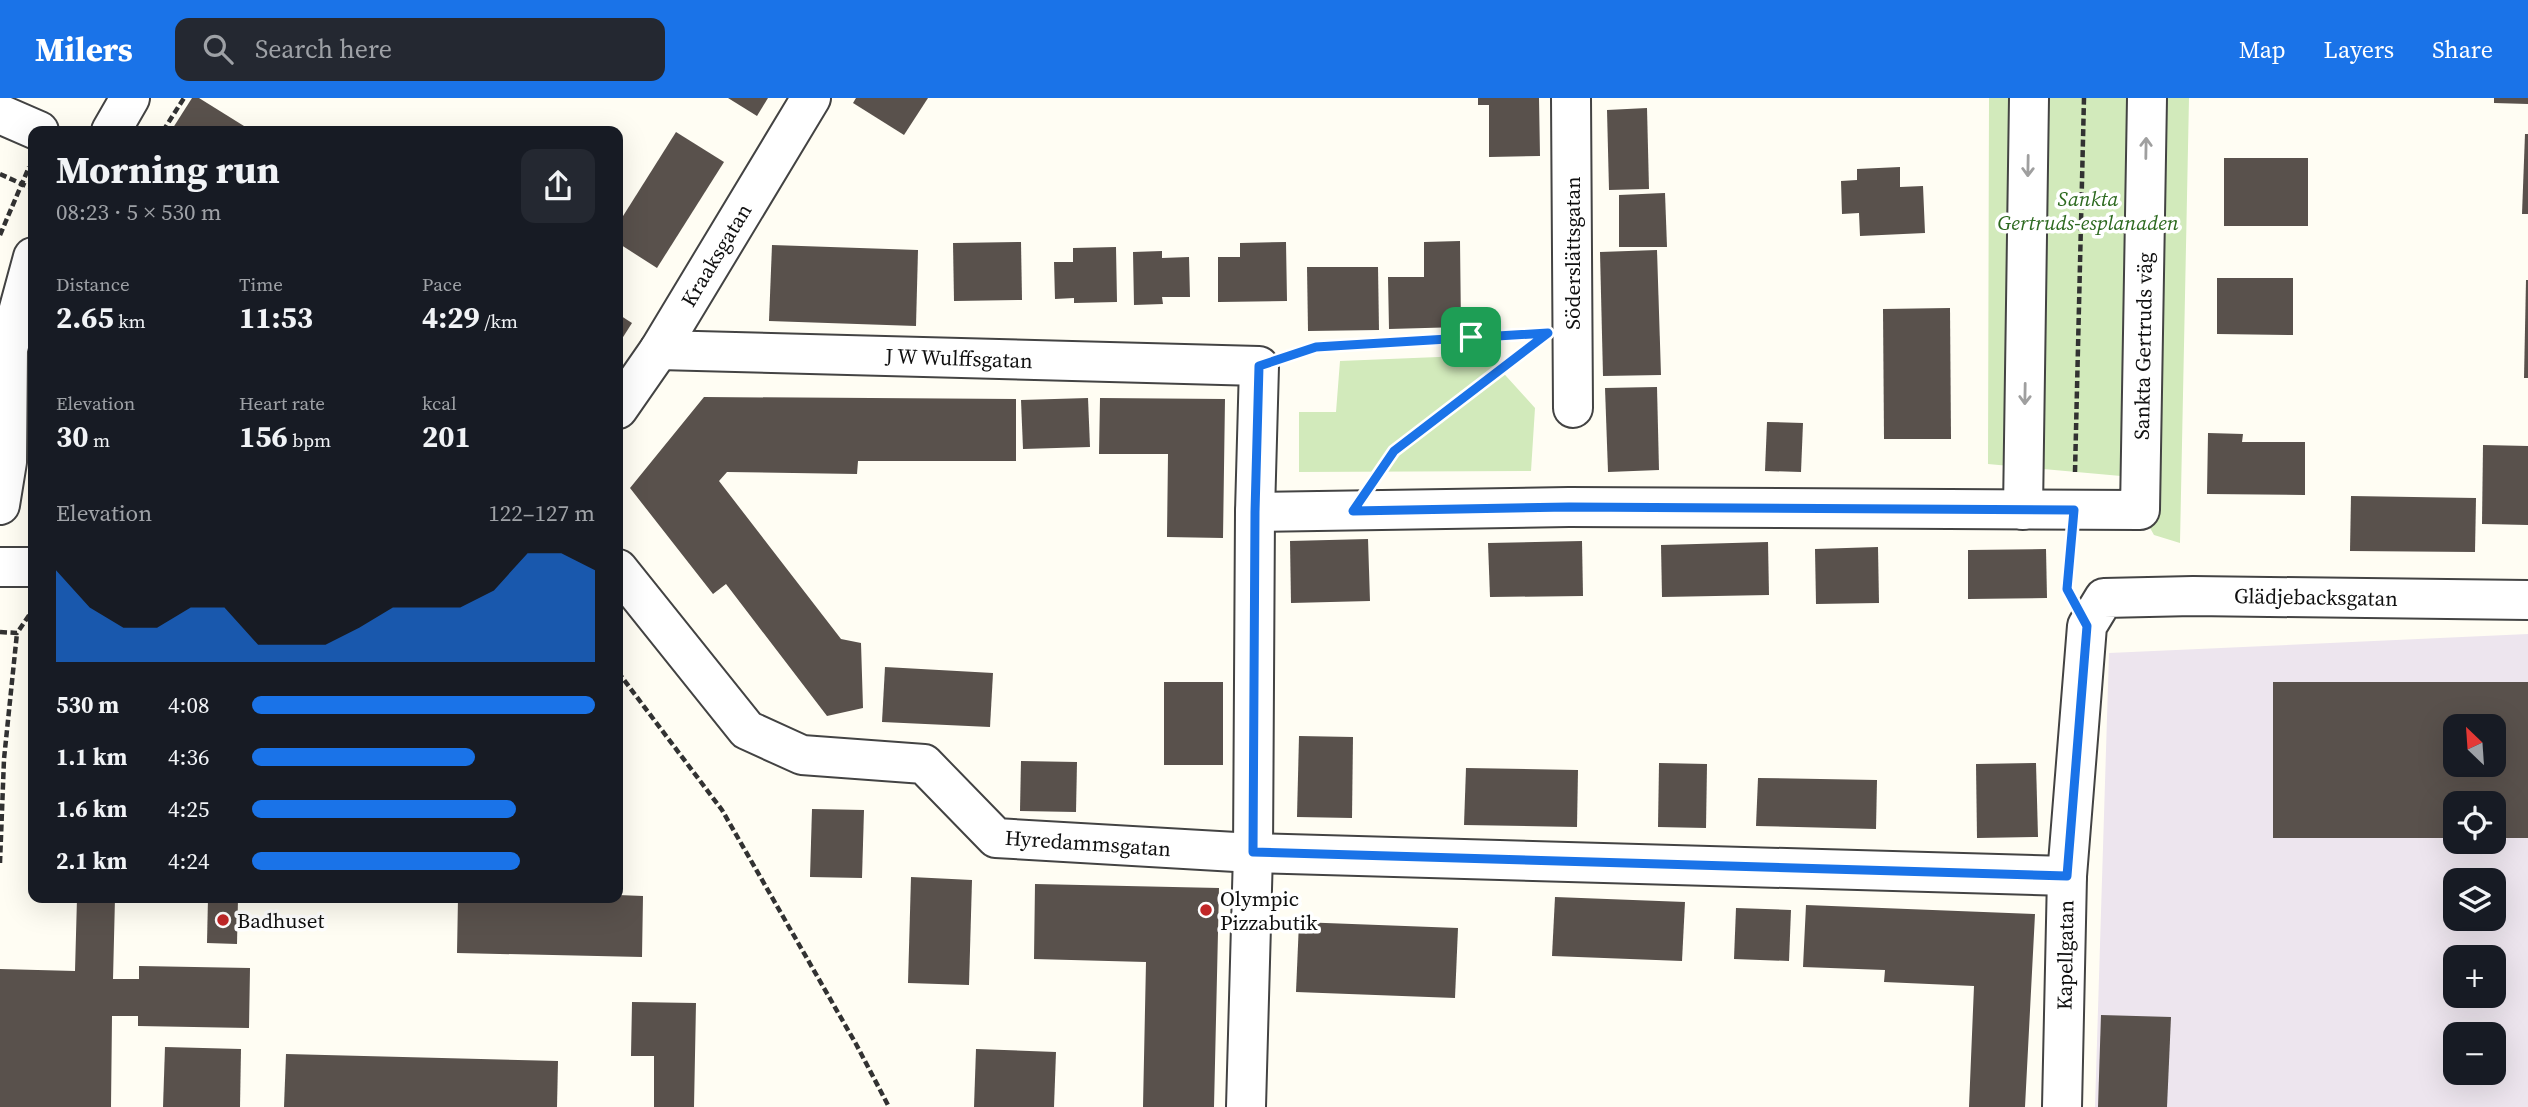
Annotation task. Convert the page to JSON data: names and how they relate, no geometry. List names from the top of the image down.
{
  "streets": {
    "street": [
      "Söderslättsgatan",
      "Kraaksgatan",
      "Sankta Gertruds väg",
      "J W Wulffsgatan",
      "Glädjebacksgatan",
      "Hyredammsgatan",
      "Kapellgatan"
    ]
  },
  "crossings": [
    ["Kraaksgatan", "J W Wulffsgatan"],
    ["Glädjebacksgatan", "Kapellgatan"],
    ["Hyredammsgatan", "Kapellgatan"]
  ],
  "parks": ["Sankta Gertruds-esplanaden"],
  "places": ["Olympic Pizzabutik", "Badhuset"],
  "north": "top left",
  "page": {
    "header": "Milers",
    "search": "Search here",
    "nav": ["Map", "Layers", "Share"],
    "heading": ["Morning run", "08:23 · 5 × 530 m"],
    "stats": [
      ["Distance", "2.65 km"],
      ["Time", "11:53"],
      ["Pace", "4:29 /km"],
      ["Elevation", "30 m"],
      ["Heart rate", "156 bpm"],
      ["kcal", "201"]
    ],
    "chart": ["Elevation", "122–127 m"],
    "list": [
      {
        "name": "530 m",
        "note": "4:08"
      },
      {
        "name": "1.1 km",
        "note": "4:36"
      },
      {
        "name": "1.6 km",
        "note": "4:25"
      },
      {
        "name": "2.1 km",
        "note": "4:24"
      }
    ],
    "map_buttons": ["+", "−"]
  }
}
